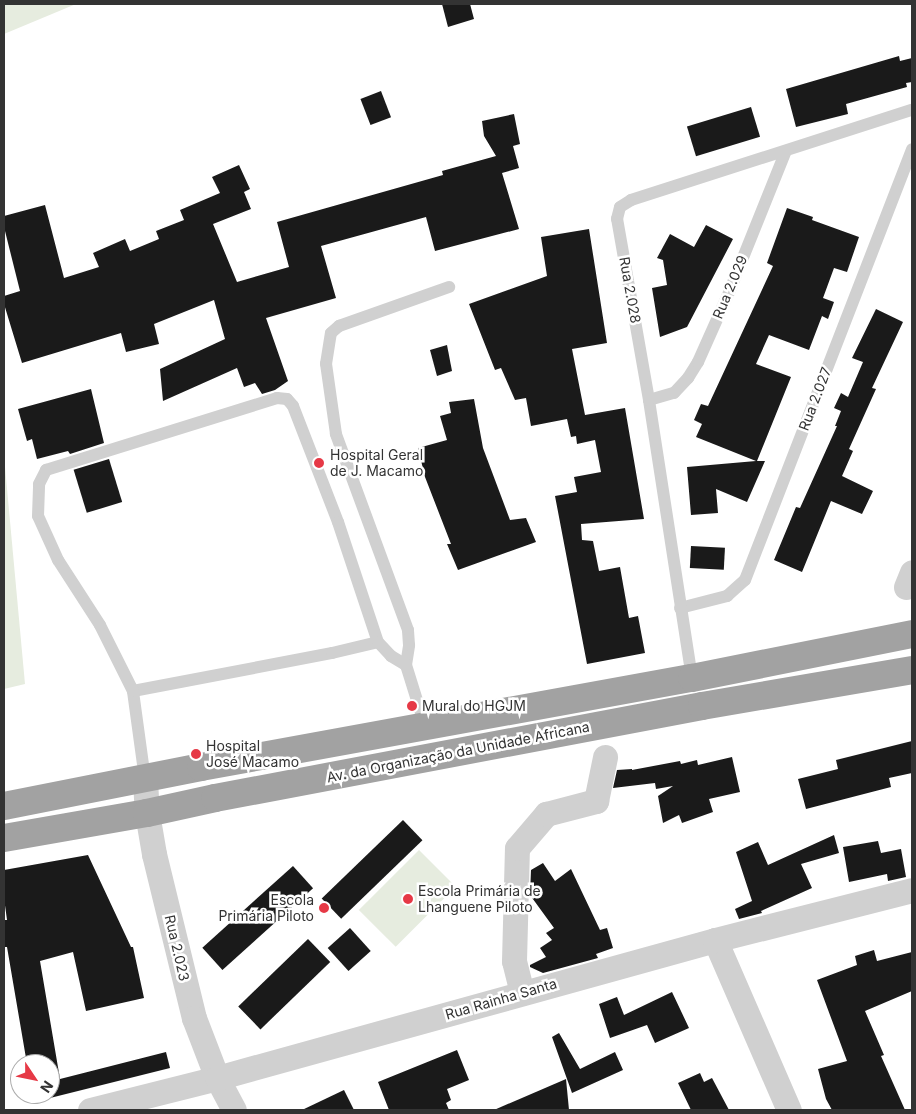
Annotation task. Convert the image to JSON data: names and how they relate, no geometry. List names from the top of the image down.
{
  "streets": {
    "highway": ["Av. da Organização da Unidade Africana"],
    "street": ["Rua 2.023", "Rua Rainha Santa"],
    "lane": ["Rua 2.029", "Rua 2.028", "Rua 2.027"]
  },
  "crossings": [
    ["Rua 2.029", "Rua 2.028"],
    ["Rua 2.028", "Rua 2.027"],
    ["Av. da Organização da Unidade Africana", "Rua 2.023"],
    ["Rua 2.023", "Rua Rainha Santa"]
  ],
  "places": [
    "Hospital Geral de J. Macamo",
    "Mural do HGJM",
    "Hospital José Macamo",
    "Escola Primária de Lhanguene Piloto",
    "Escola Primária Piloto"
  ],
  "north": "bottom right"
}
